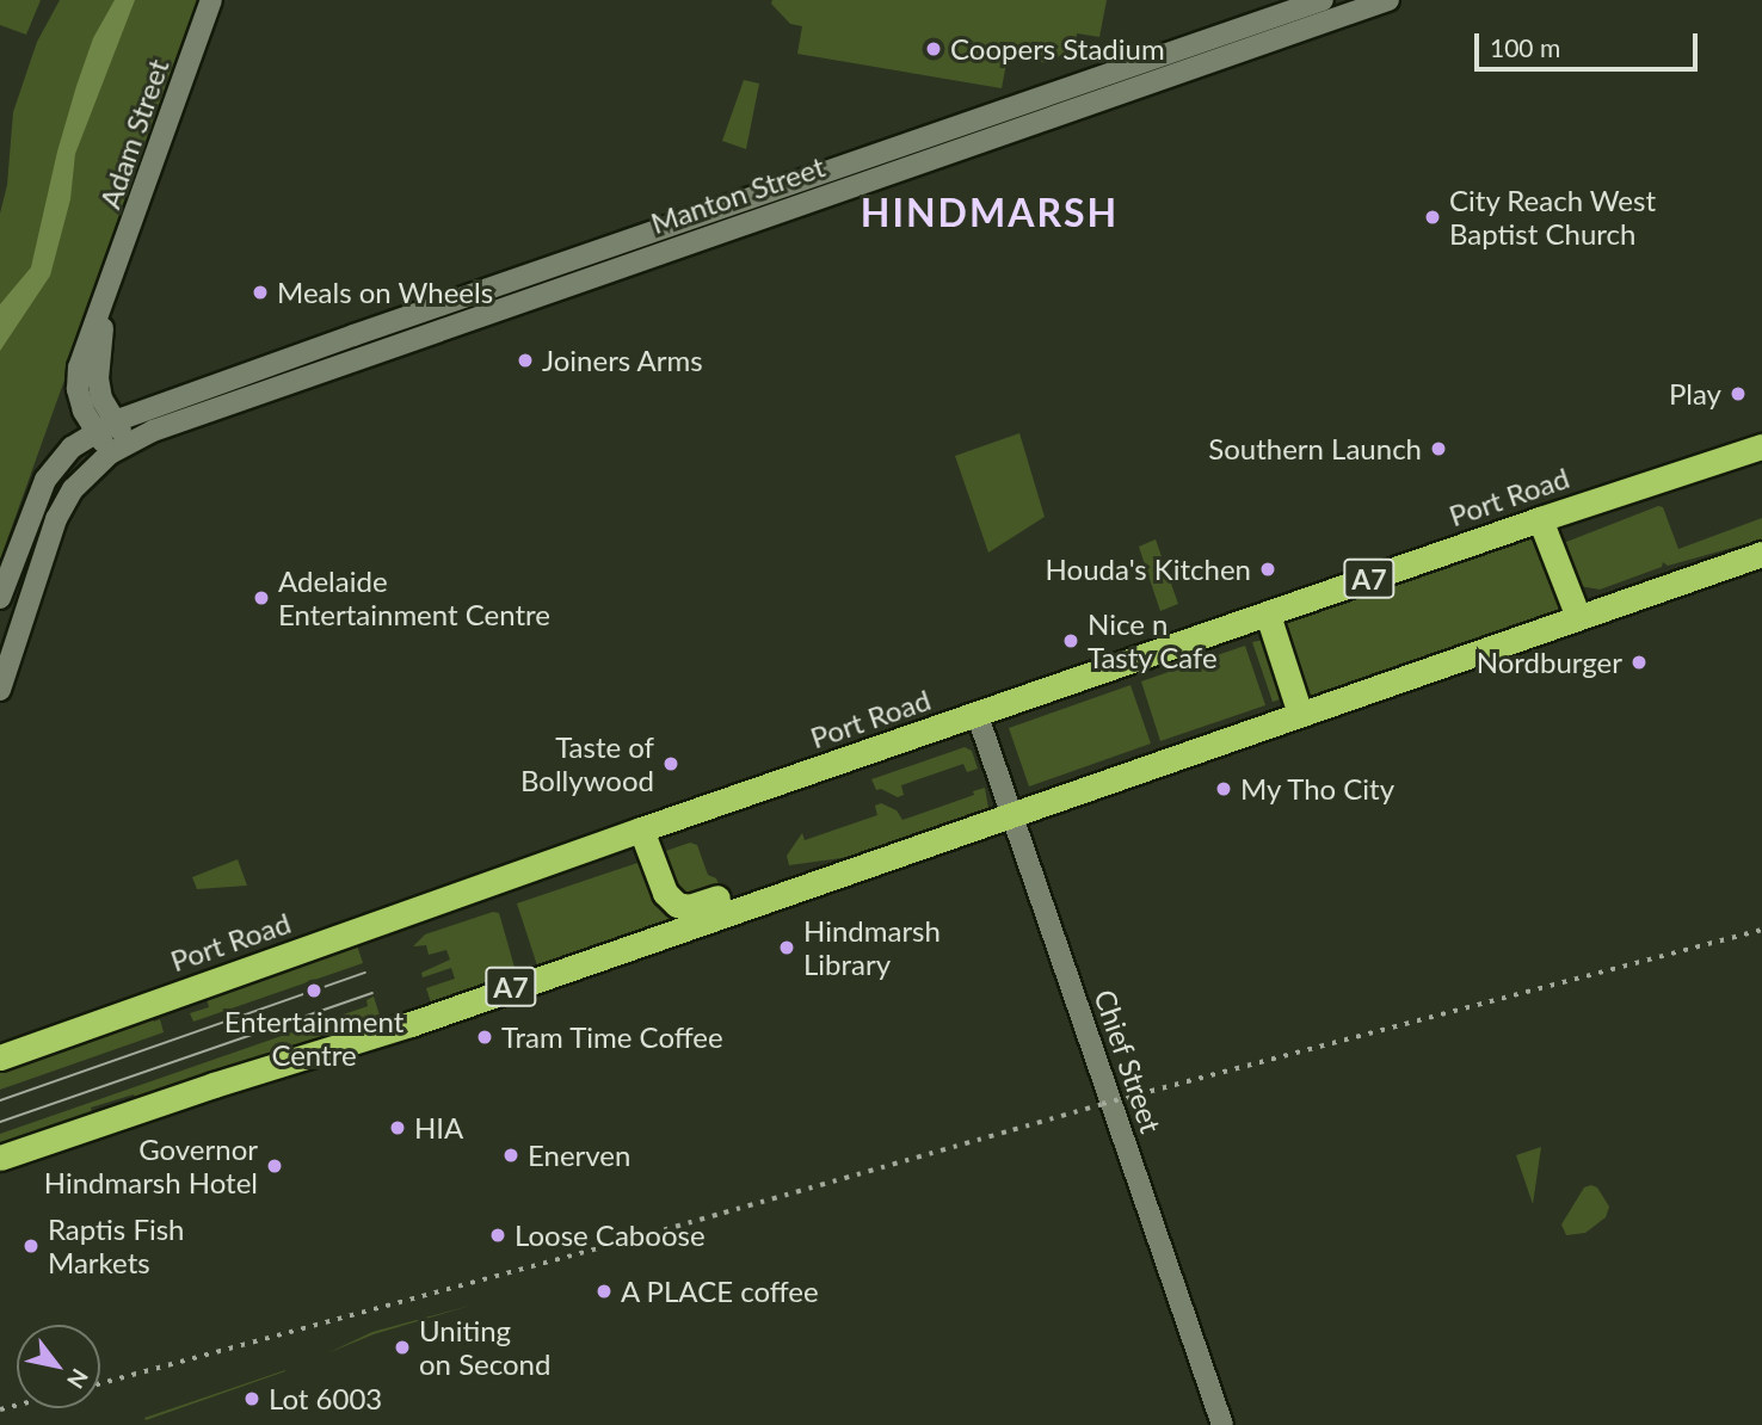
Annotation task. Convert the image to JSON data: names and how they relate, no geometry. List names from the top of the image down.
{
  "streets": {
    "highway": ["Port Road", "A7"],
    "main road": ["Adam Street", "Manton Street", "Chief Street"]
  },
  "crossings": [
    ["Adam Street", "Manton Street"],
    ["Port Road", "Chief Street"],
    ["A7", "Chief Street"]
  ],
  "districts": ["HINDMARSH"],
  "places": [
    "Coopers Stadium",
    "City Reach West Baptist Church",
    "Meals on Wheels",
    "Joiners Arms",
    "Play",
    "Southern Launch",
    "Houda's Kitchen",
    "Adelaide Entertainment Centre",
    "Nice n Tasty Cafe",
    "Nordburger",
    "Taste of Bollywood",
    "My Tho City",
    "Hindmarsh Library",
    "Entertainment Centre",
    "Tram Time Coffee",
    "HIA",
    "Enerven",
    "Governor Hindmarsh Hotel",
    "Loose Caboose",
    "Raptis Fish Markets",
    "A PLACE coffee",
    "Uniting on Second",
    "Lot 6003"
  ],
  "scale_bar": "100 m",
  "north": "bottom right"
}
